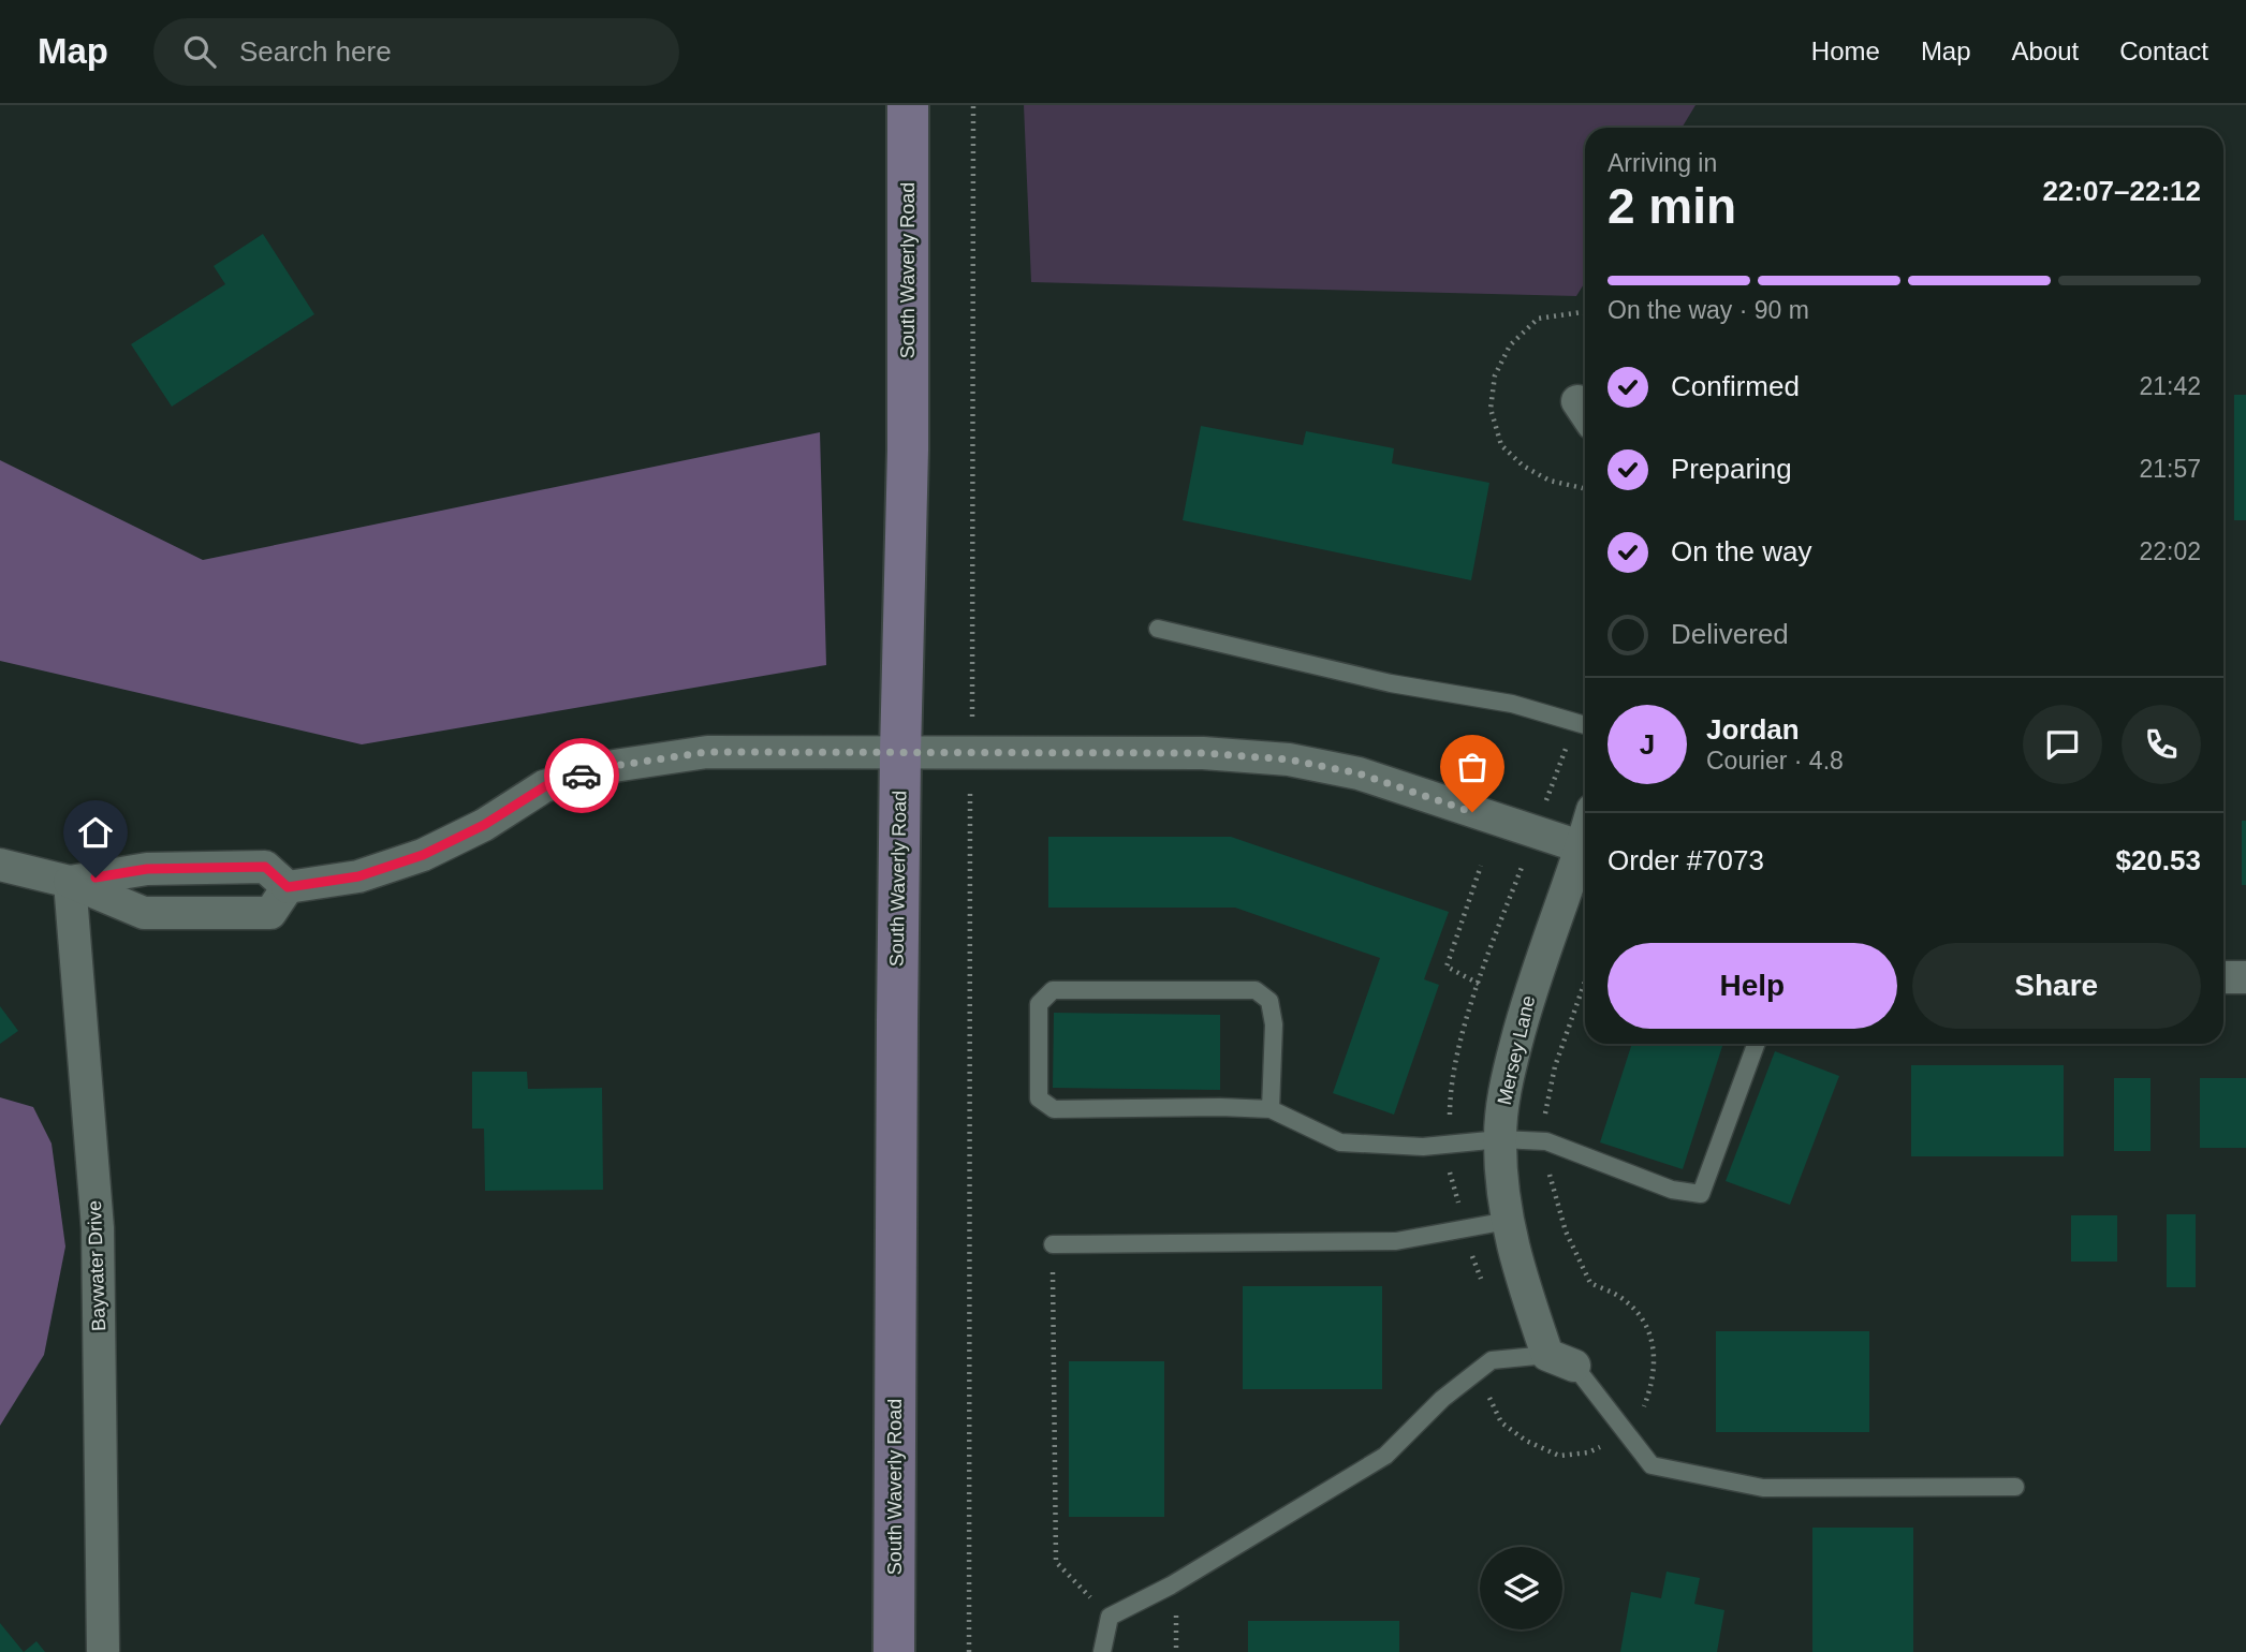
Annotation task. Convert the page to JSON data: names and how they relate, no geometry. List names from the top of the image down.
{
  "streets": {
    "main road": ["South Waverly Road"],
    "street": ["Mersey Lane", "Baywater Drive"]
  },
  "page": {
    "header": "Map",
    "search": "Search here",
    "nav": [
      "Home",
      "Map",
      "About",
      "Contact"
    ],
    "heading": ["2 min", "Arriving in", "22:07–22:12"],
    "panel": [
      "Jordan",
      "Courier · 4.8",
      "Order #7073",
      "$20.53"
    ],
    "bar": "On the way · 90 m",
    "list": [
      ["Confirmed", "21:42"],
      ["Preparing", "21:57"],
      ["On the way", "22:02"],
      "Delivered"
    ],
    "round": "J",
    "buttons": ["Help", "Share"]
  }
}
